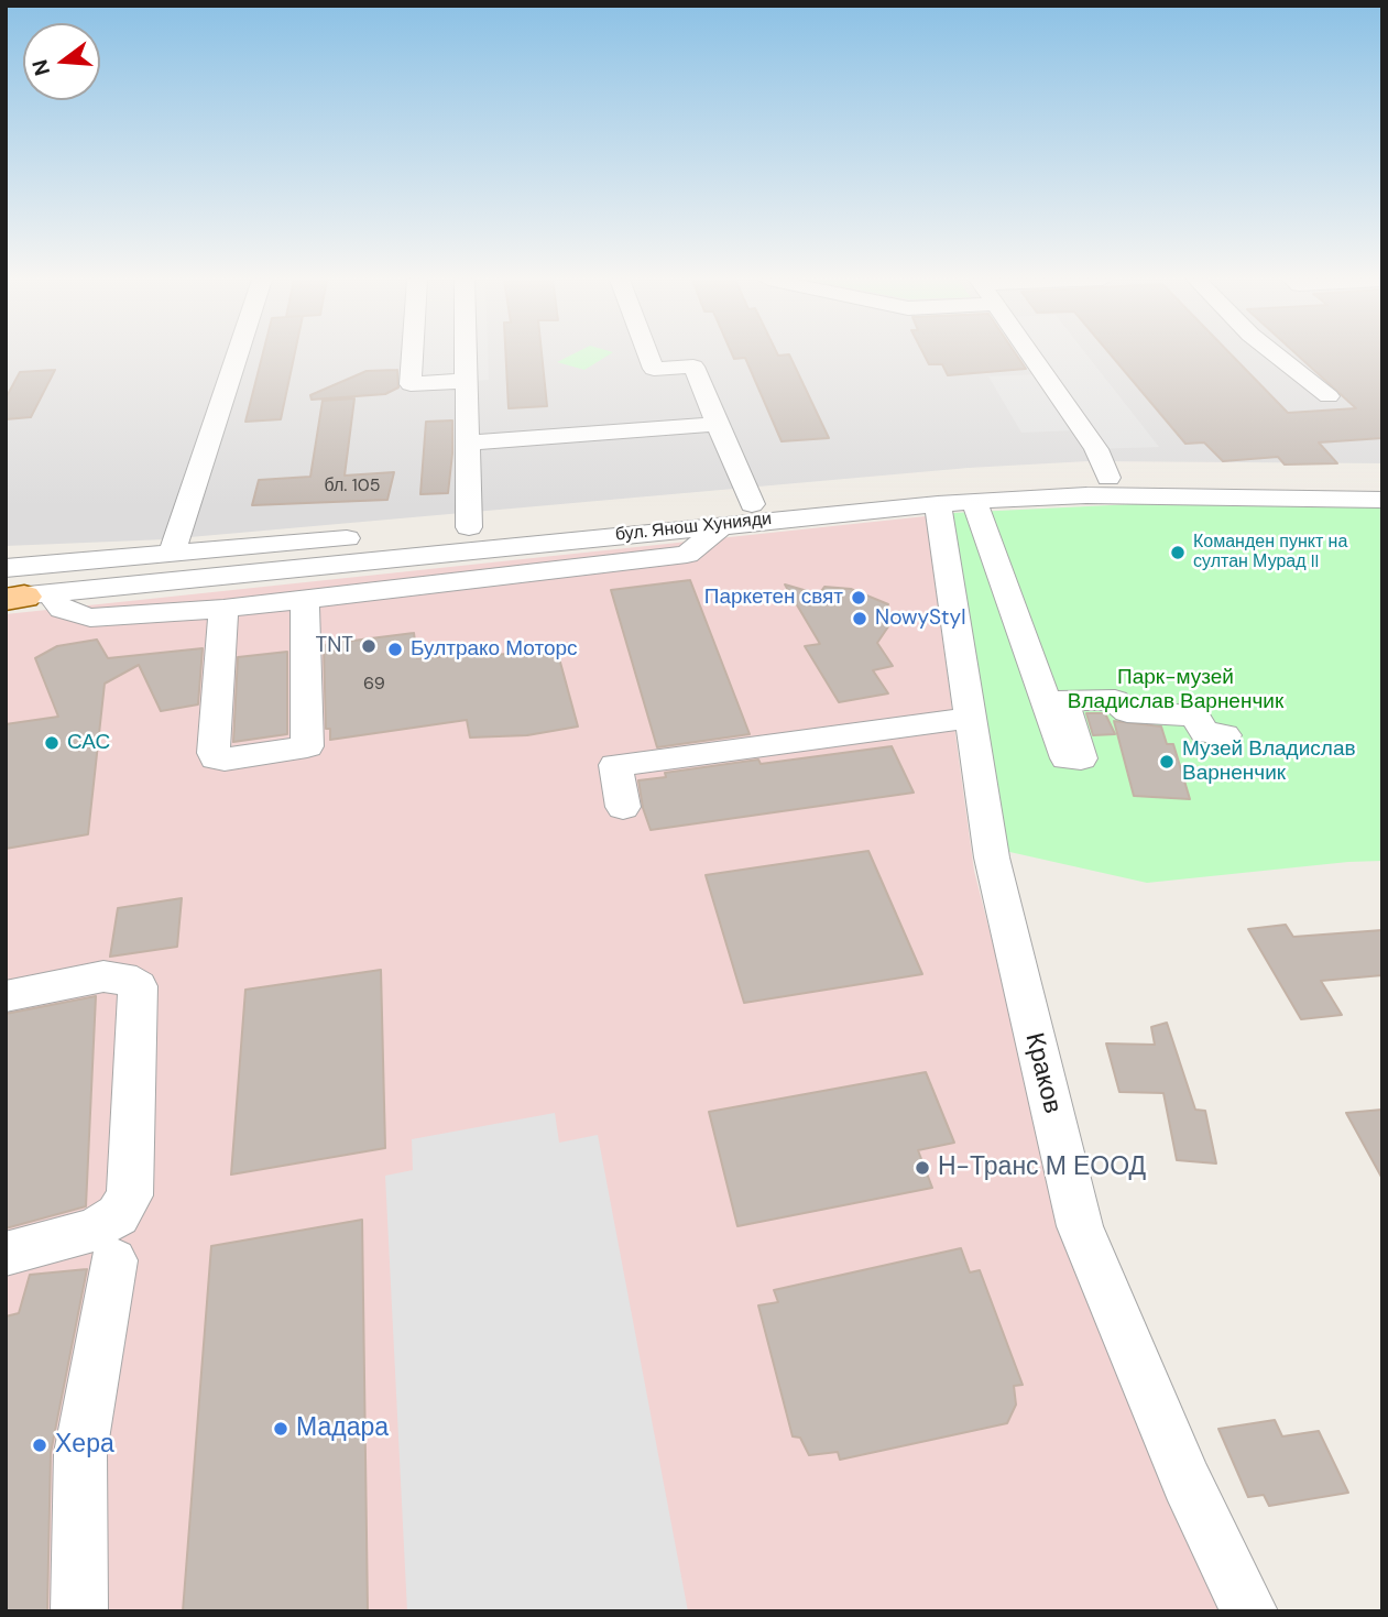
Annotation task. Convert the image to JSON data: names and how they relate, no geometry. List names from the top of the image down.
{
  "streets": {
    "street": ["бул. Янош Хунияди", "Краков"]
  },
  "crossings": [
    ["бул. Янош Хунияди", "Краков"]
  ],
  "parks": ["Парк-музей Владислав Варненчик"],
  "places": [
    "Команден пункт на султан Мурад II",
    "Паркетен свят",
    "NowyStyl",
    "TNT",
    "Бултрако Моторс",
    "САС",
    "Музей Владислав Варненчик",
    "Н-Транс М ЕООД",
    "Мадара",
    "Хера"
  ],
  "house_numbers": ["бл. 105", "69"],
  "north": "left"
}
